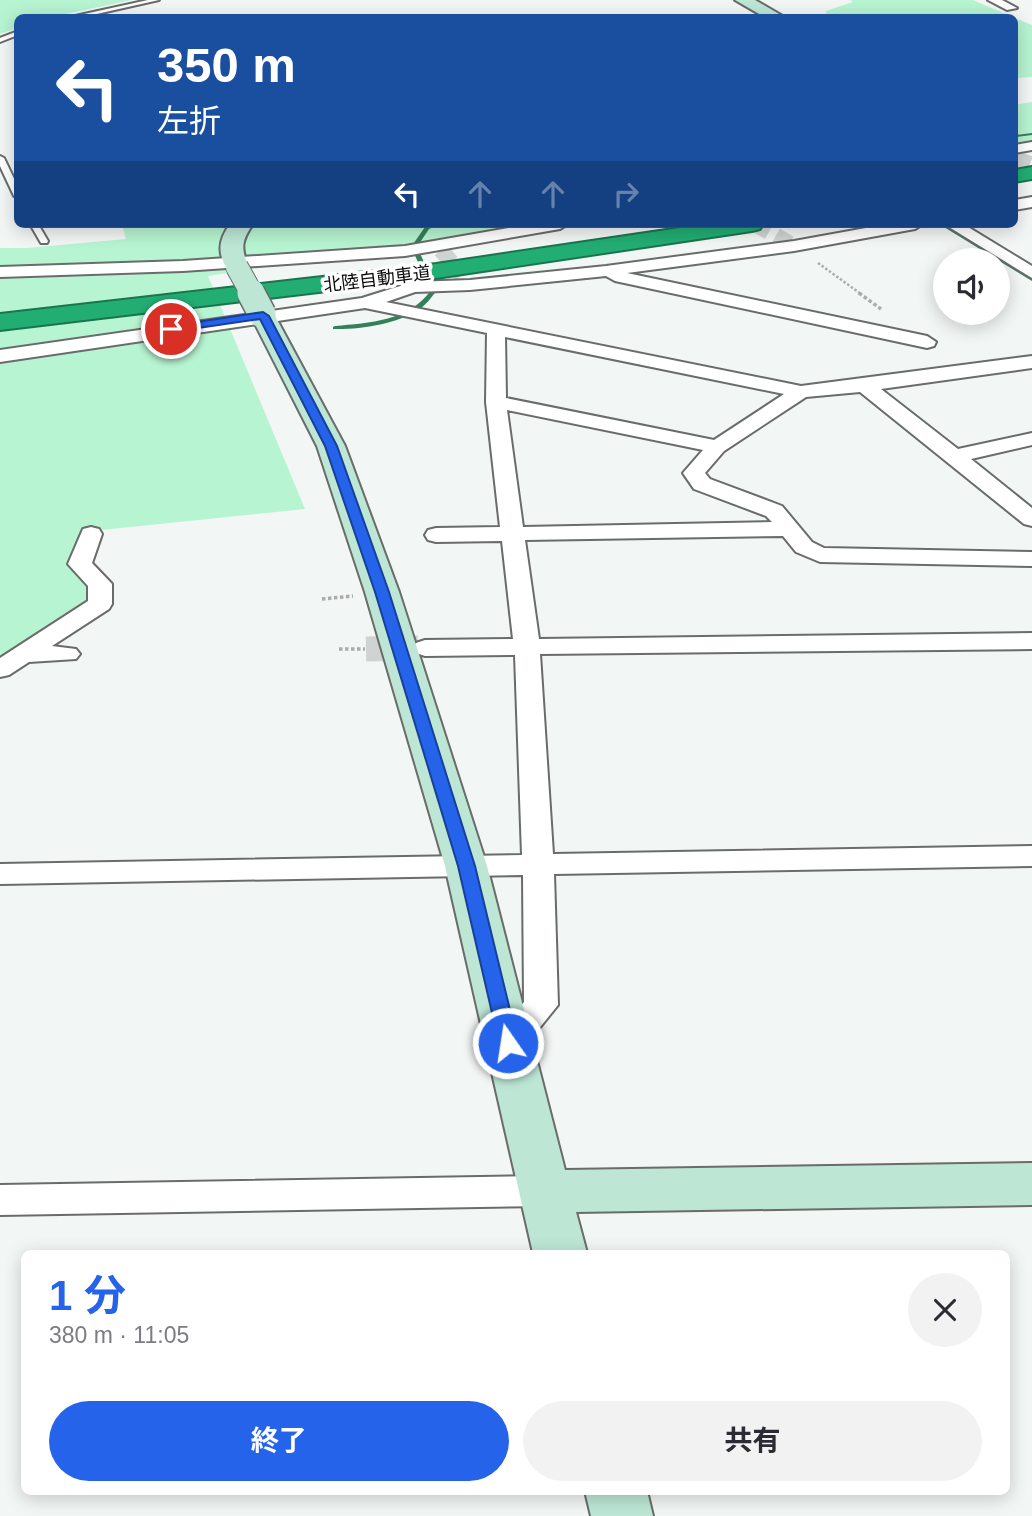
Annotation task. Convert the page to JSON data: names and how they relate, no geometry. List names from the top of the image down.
{
  "streets": {
    "highway": ["北陸自動車道"]
  },
  "page": {
    "turn": ["350 m", "左折"],
    "heading": ["1 分", "380 m · 11:05"],
    "buttons": ["終了", "共有"]
  }
}
